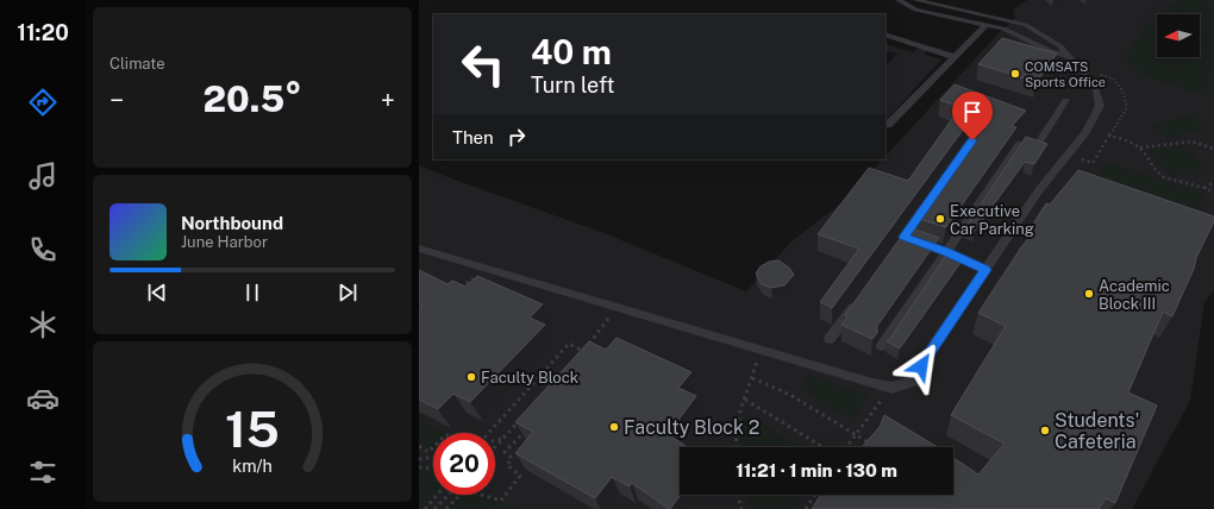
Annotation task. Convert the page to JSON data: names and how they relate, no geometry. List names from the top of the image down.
{
  "places": [
    "COMSATS Sports Office",
    "Executive Car Parking",
    "Academic Block III",
    "Faculty Block",
    "Faculty Block 2",
    "Students' Cafeteria"
  ],
  "north": "left",
  "page": {
    "tabs": "11:20",
    "tile": "Climate",
    "turn": ["40 m", "Turn left"],
    "heat": ["−", "20.5°", "+"],
    "then": "Then",
    "song": ["Northbound", "June Harbor"],
    "limit": "20",
    "trip": "11:21 · 1 min · 130 m",
    "gauge": ["15", "km/h"]
  }
}
